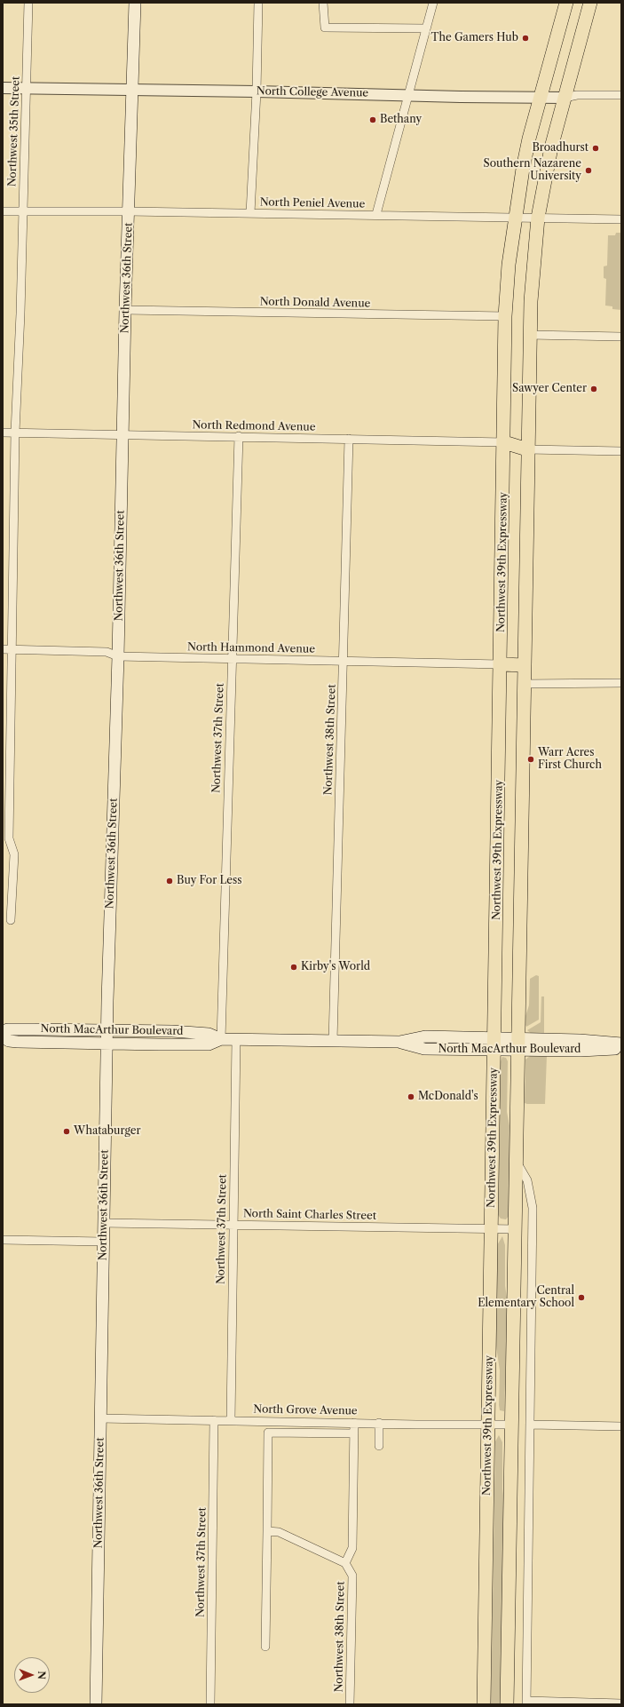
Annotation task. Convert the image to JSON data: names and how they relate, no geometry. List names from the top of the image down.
{
  "streets": {
    "highway": ["Northwest 39th Expressway"],
    "main road": ["Northwest 36th Street", "North MacArthur Boulevard"],
    "street": [
      "North College Avenue",
      "Northwest 35th Street",
      "North Peniel Avenue",
      "North Donald Avenue",
      "North Redmond Avenue",
      "North Hammond Avenue",
      "Northwest 37th Street",
      "Northwest 38th Street",
      "North Saint Charles Street",
      "North Grove Avenue"
    ]
  },
  "crossings": [
    ["North College Avenue", "Northwest 35th Street"],
    ["North College Avenue", "Northwest 36th Street"],
    ["North College Avenue", "Northwest 39th Expressway"],
    ["Northwest 35th Street", "North Peniel Avenue"],
    ["Northwest 35th Street", "North Redmond Avenue"],
    ["Northwest 35th Street", "North Hammond Avenue"],
    ["North Peniel Avenue", "Northwest 36th Street"],
    ["North Peniel Avenue", "Northwest 39th Expressway"],
    ["Northwest 36th Street", "North Donald Avenue"],
    ["Northwest 36th Street", "North Redmond Avenue"],
    ["Northwest 36th Street", "North Hammond Avenue"],
    ["Northwest 36th Street", "North MacArthur Boulevard"],
    ["Northwest 36th Street", "North Saint Charles Street"],
    ["Northwest 36th Street", "North Grove Avenue"],
    ["North Donald Avenue", "Northwest 39th Expressway"],
    ["North Redmond Avenue", "Northwest 39th Expressway"],
    ["North Redmond Avenue", "Northwest 37th Street"],
    ["North Redmond Avenue", "Northwest 38th Street"],
    ["Northwest 39th Expressway", "North Hammond Avenue"],
    ["Northwest 39th Expressway", "North MacArthur Boulevard"],
    ["Northwest 39th Expressway", "North Saint Charles Street"],
    ["Northwest 39th Expressway", "North Grove Avenue"],
    ["North Hammond Avenue", "Northwest 37th Street"],
    ["North Hammond Avenue", "Northwest 38th Street"],
    ["Northwest 37th Street", "North MacArthur Boulevard"],
    ["Northwest 37th Street", "North Saint Charles Street"],
    ["Northwest 37th Street", "North Grove Avenue"],
    ["Northwest 38th Street", "North MacArthur Boulevard"]
  ],
  "places": [
    "The Gamers Hub",
    "Bethany",
    "Broadhurst",
    "Southern Nazarene University",
    "Sawyer Center",
    "Warr Acres First Church",
    "Buy For Less",
    "Kirby's World",
    "McDonald's",
    "Whataburger",
    "Central Elementary School"
  ],
  "north": "right"
}
